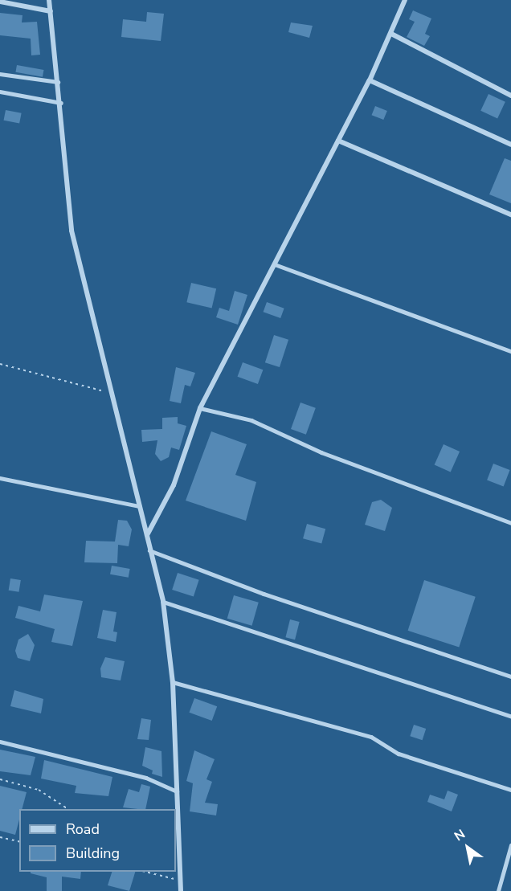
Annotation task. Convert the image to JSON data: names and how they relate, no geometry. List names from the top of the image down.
{
  "legend": ["Road", "Building"],
  "north": "top left"
}
